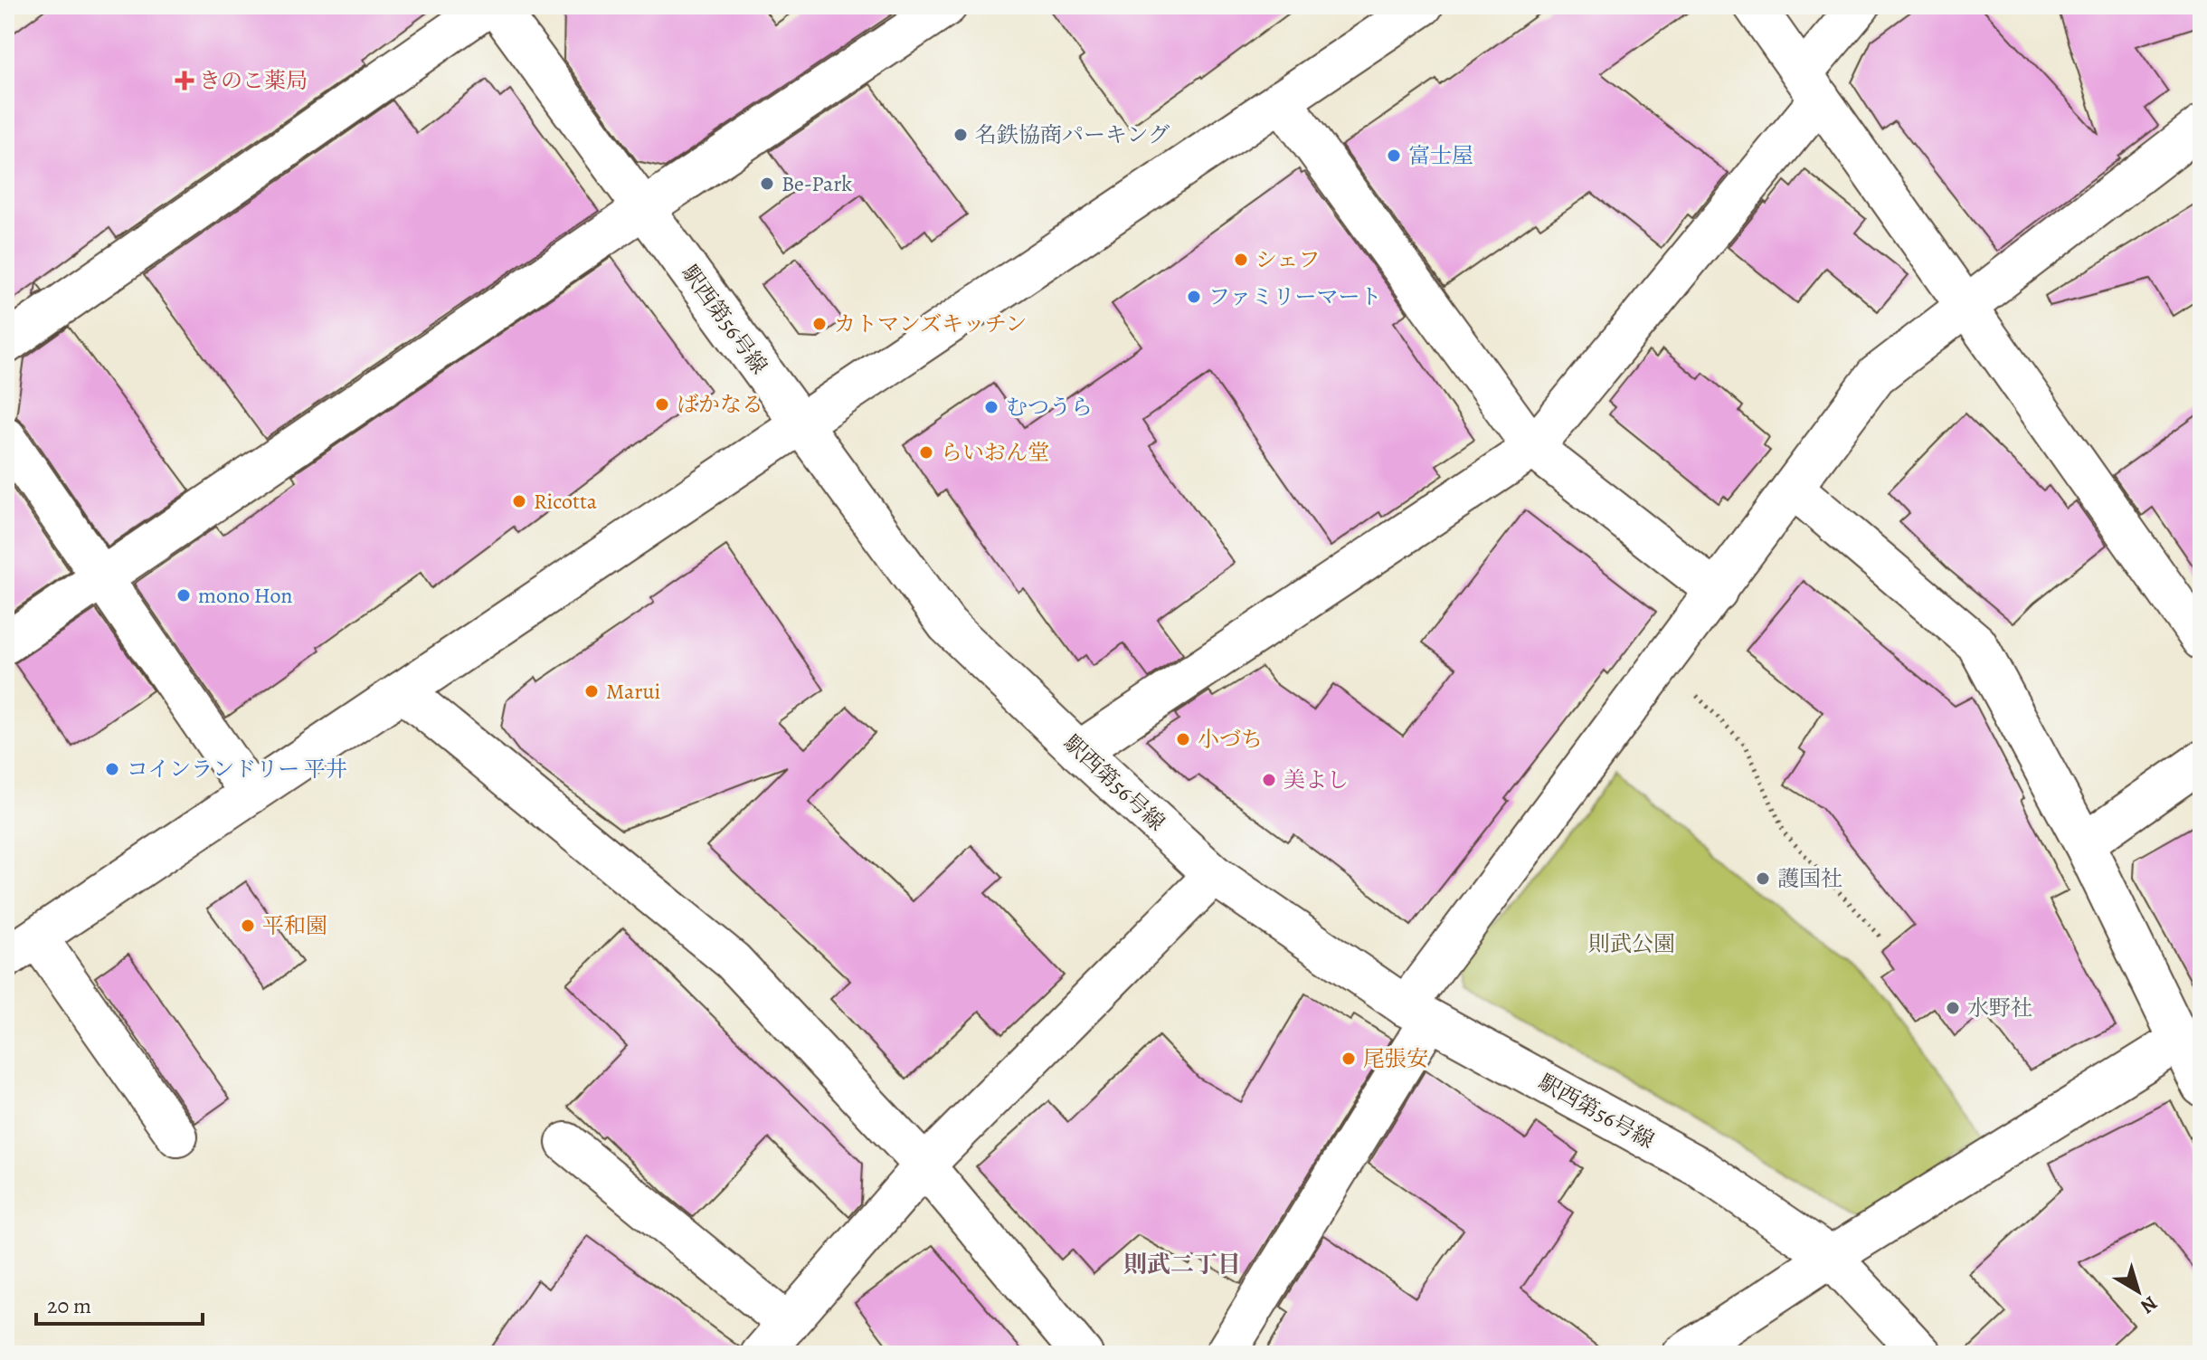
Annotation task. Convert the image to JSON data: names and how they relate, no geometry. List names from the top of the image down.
{
  "streets": {
    "street": ["駅西第56号線"]
  },
  "districts": ["則武二丁目"],
  "parks": ["則武公園"],
  "places": {
    "health": ["きのこ薬局"],
    "other": [
      "名鉄協商パーキング",
      "富士屋",
      "Be-Park",
      "シェフ",
      "ファミリーマート",
      "カトマンズキッチン",
      "ばかなる",
      "むつうら",
      "らいおん堂",
      "Ricotta",
      "mono Hon",
      "Marui",
      "小づち",
      "コインランドリー 平井",
      "美よし",
      "護国社",
      "平和園",
      "水野社",
      "尾張安"
    ]
  },
  "scale_bar": "20 m",
  "north": "bottom right"
}
